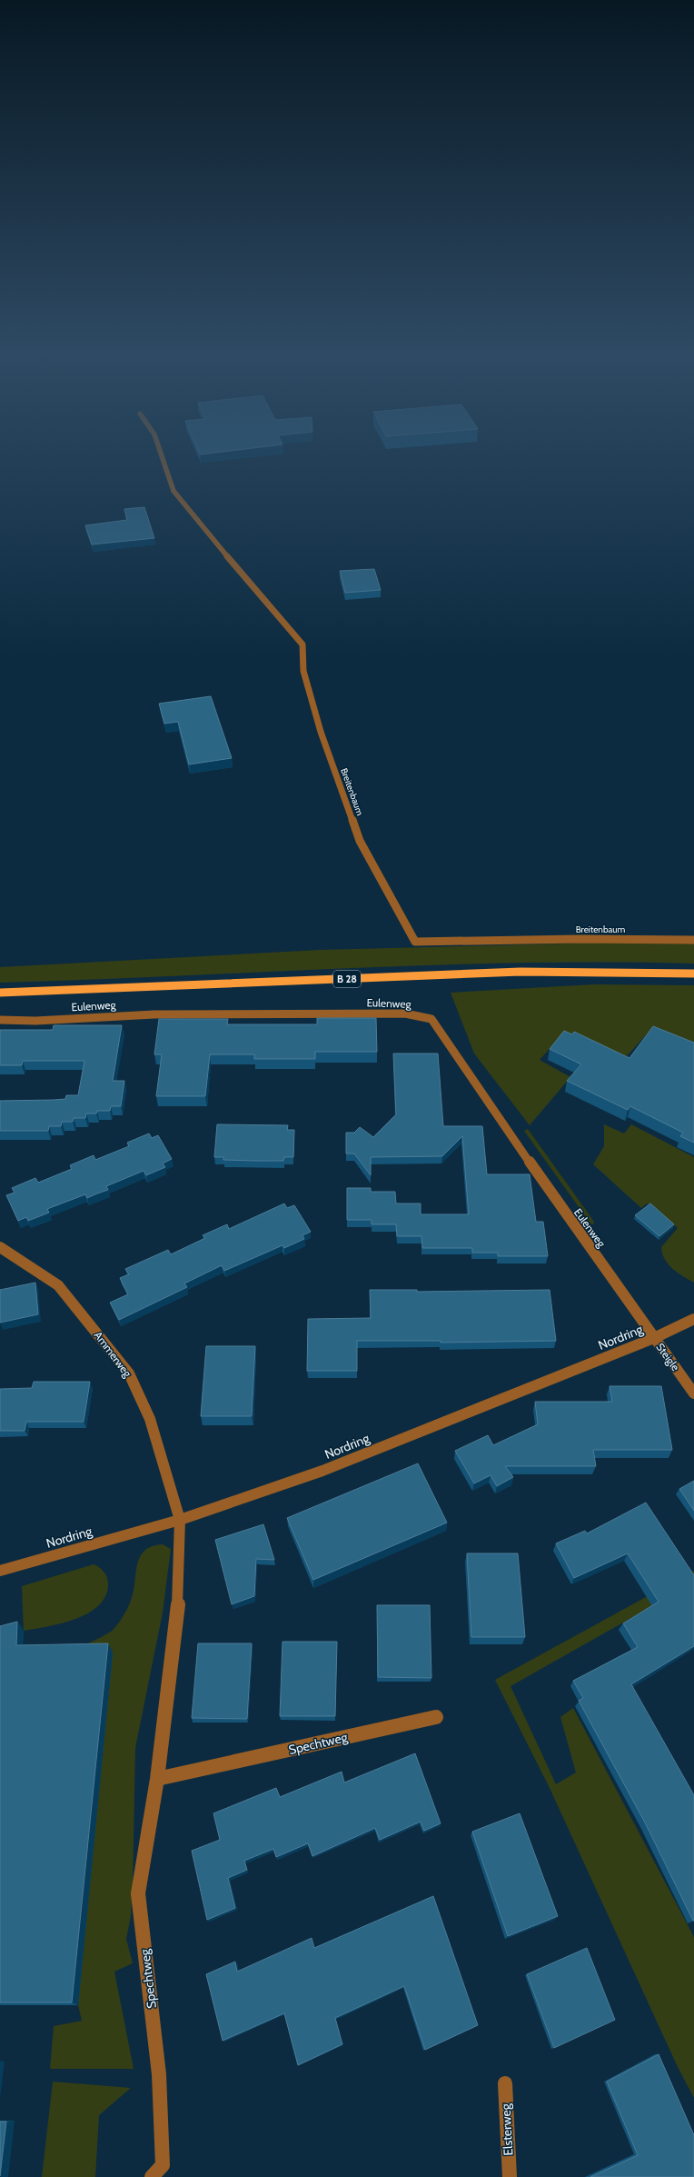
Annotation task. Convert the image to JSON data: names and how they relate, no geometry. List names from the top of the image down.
{
  "streets": {
    "main road": ["B 28"],
    "street": [
      "Breitenbaum",
      "Eulenweg",
      "Nordring",
      "Ammerweg",
      "Steigle",
      "Spechtweg",
      "Elsterweg"
    ]
  },
  "crossings": [
    ["Eulenweg", "Nordring"],
    ["Eulenweg", "Steigle"],
    ["Nordring", "Ammerweg"],
    ["Nordring", "Steigle"],
    ["Nordring", "Spechtweg"],
    ["Ammerweg", "Spechtweg"]
  ]
}
